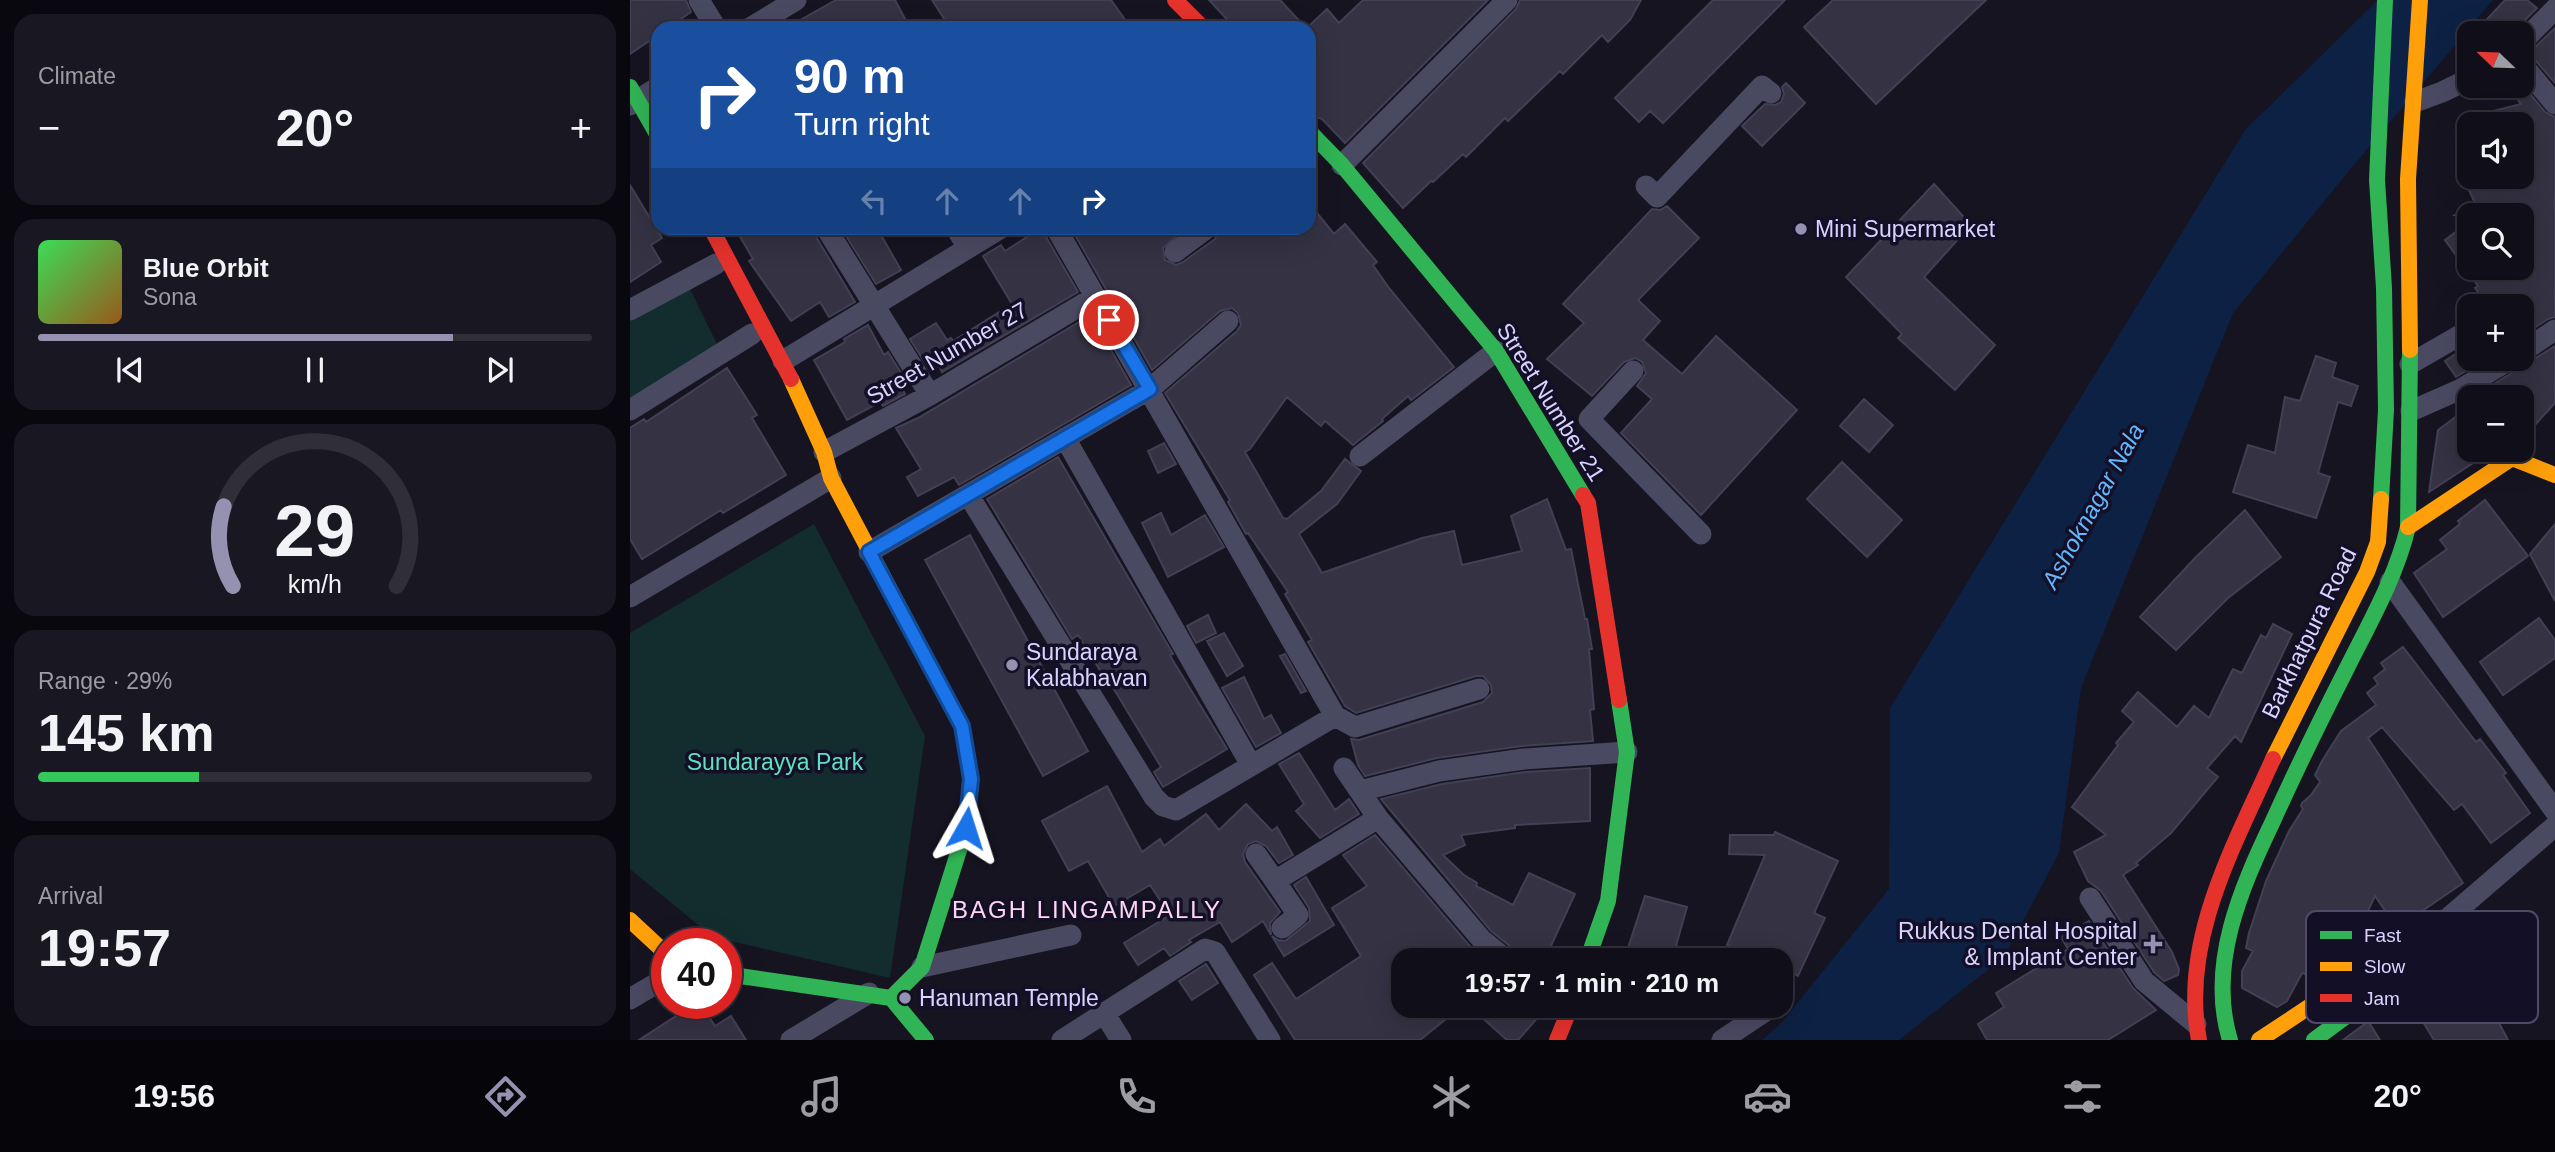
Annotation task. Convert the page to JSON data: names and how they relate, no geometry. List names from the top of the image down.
{
  "streets": {
    "street": ["Street Number 27", "Street Number 21", "Barkhatpura Road"]
  },
  "districts": ["BAGH LINGAMPALLY"],
  "water": ["Ashoknagar Nala"],
  "parks": ["Sundarayya Park"],
  "places": {
    "other": ["Mini Supermarket", "Sundaraya Kalabhavan", "Hanuman Temple"],
    "health": ["Rukkus Dental Hospital & Implant Center"]
  },
  "legend": ["Fast", "Slow", "Jam"],
  "north": "top left",
  "page": {
    "tile": [
      "Climate",
      ["Range · 29%", "145 km"],
      ["Arrival", "19:57"]
    ],
    "map_buttons": ["+", "−"],
    "turn": ["90 m", "Turn right"],
    "heat": ["−", "20°", "+"],
    "song": ["Blue Orbit", "Sona"],
    "limit": "40",
    "trip": "19:57 · 1 min · 210 m",
    "tabs": ["19:56", "20°"],
    "gauge": ["29", "km/h"]
  }
}
